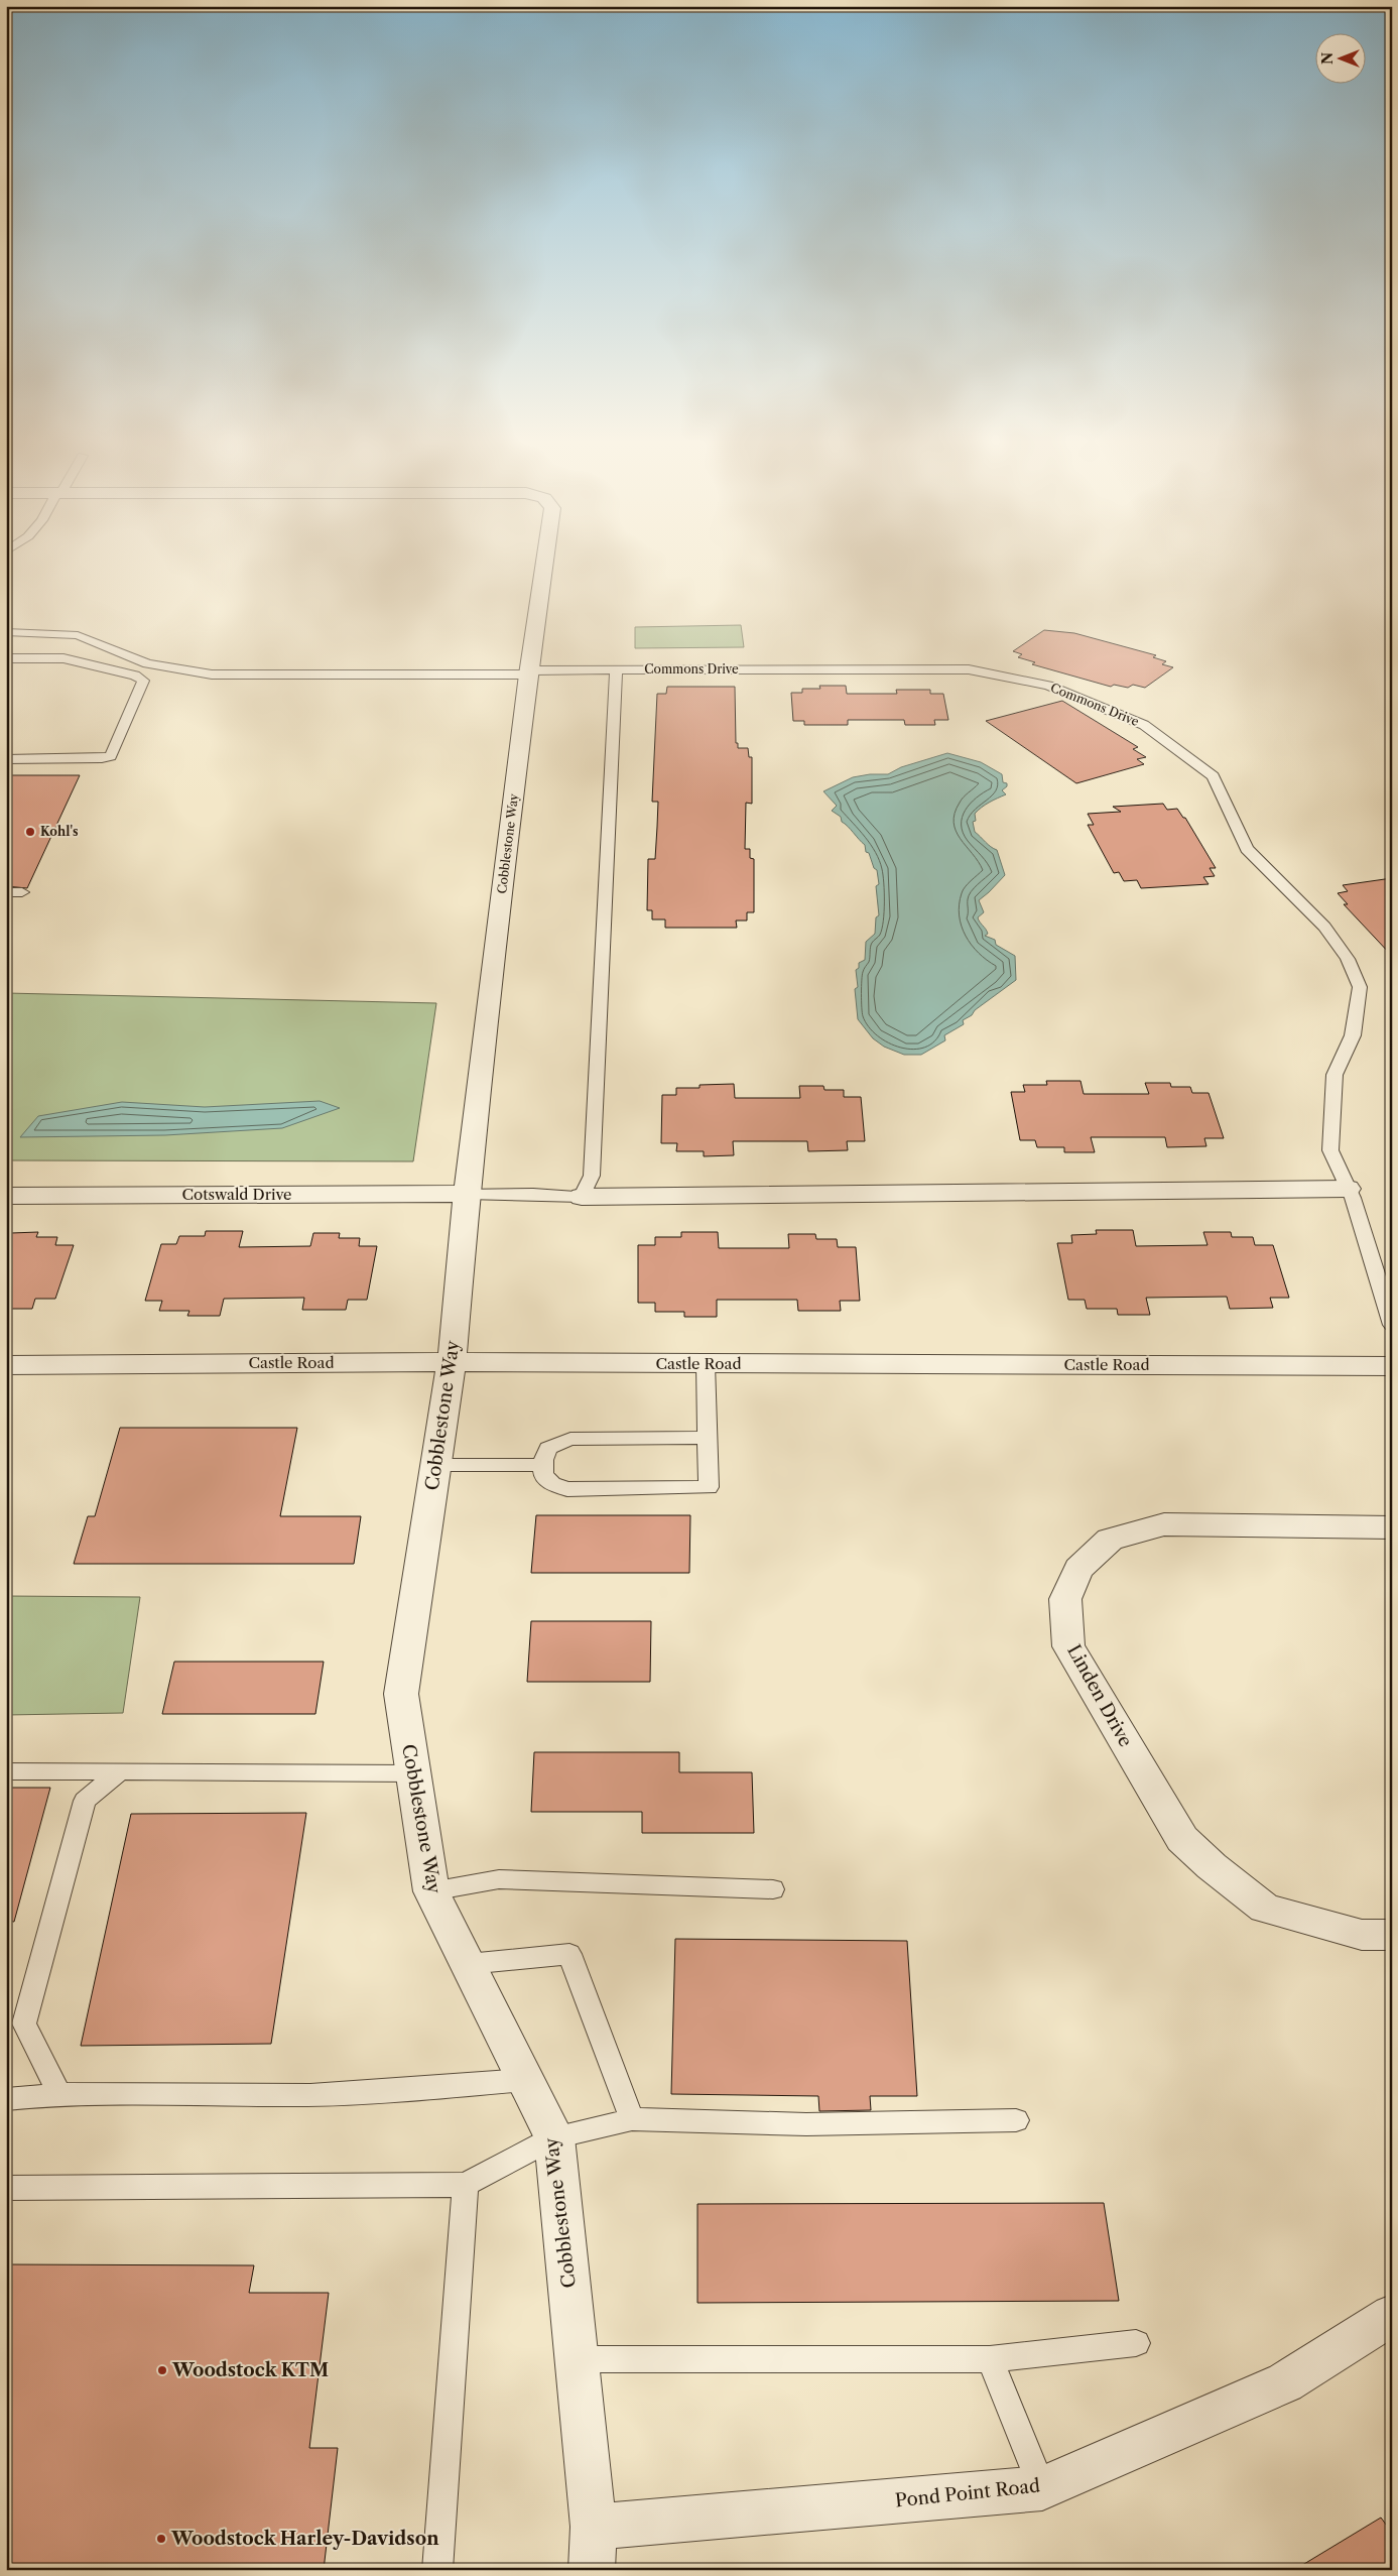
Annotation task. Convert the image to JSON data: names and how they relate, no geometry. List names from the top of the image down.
{
  "streets": {
    "street": [
      "Cobblestone Way",
      "Cotswald Drive",
      "Castle Road",
      "Linden Drive",
      "Pond Point Road"
    ],
    "lane": ["Commons Drive"]
  },
  "crossings": [
    ["Commons Drive", "Cobblestone Way"],
    ["Cobblestone Way", "Cotswald Drive"],
    ["Cobblestone Way", "Castle Road"],
    ["Cobblestone Way", "Pond Point Road"]
  ],
  "places": ["Kohl's", "Woodstock KTM", "Woodstock Harley-Davidson"],
  "north": "left"
}
